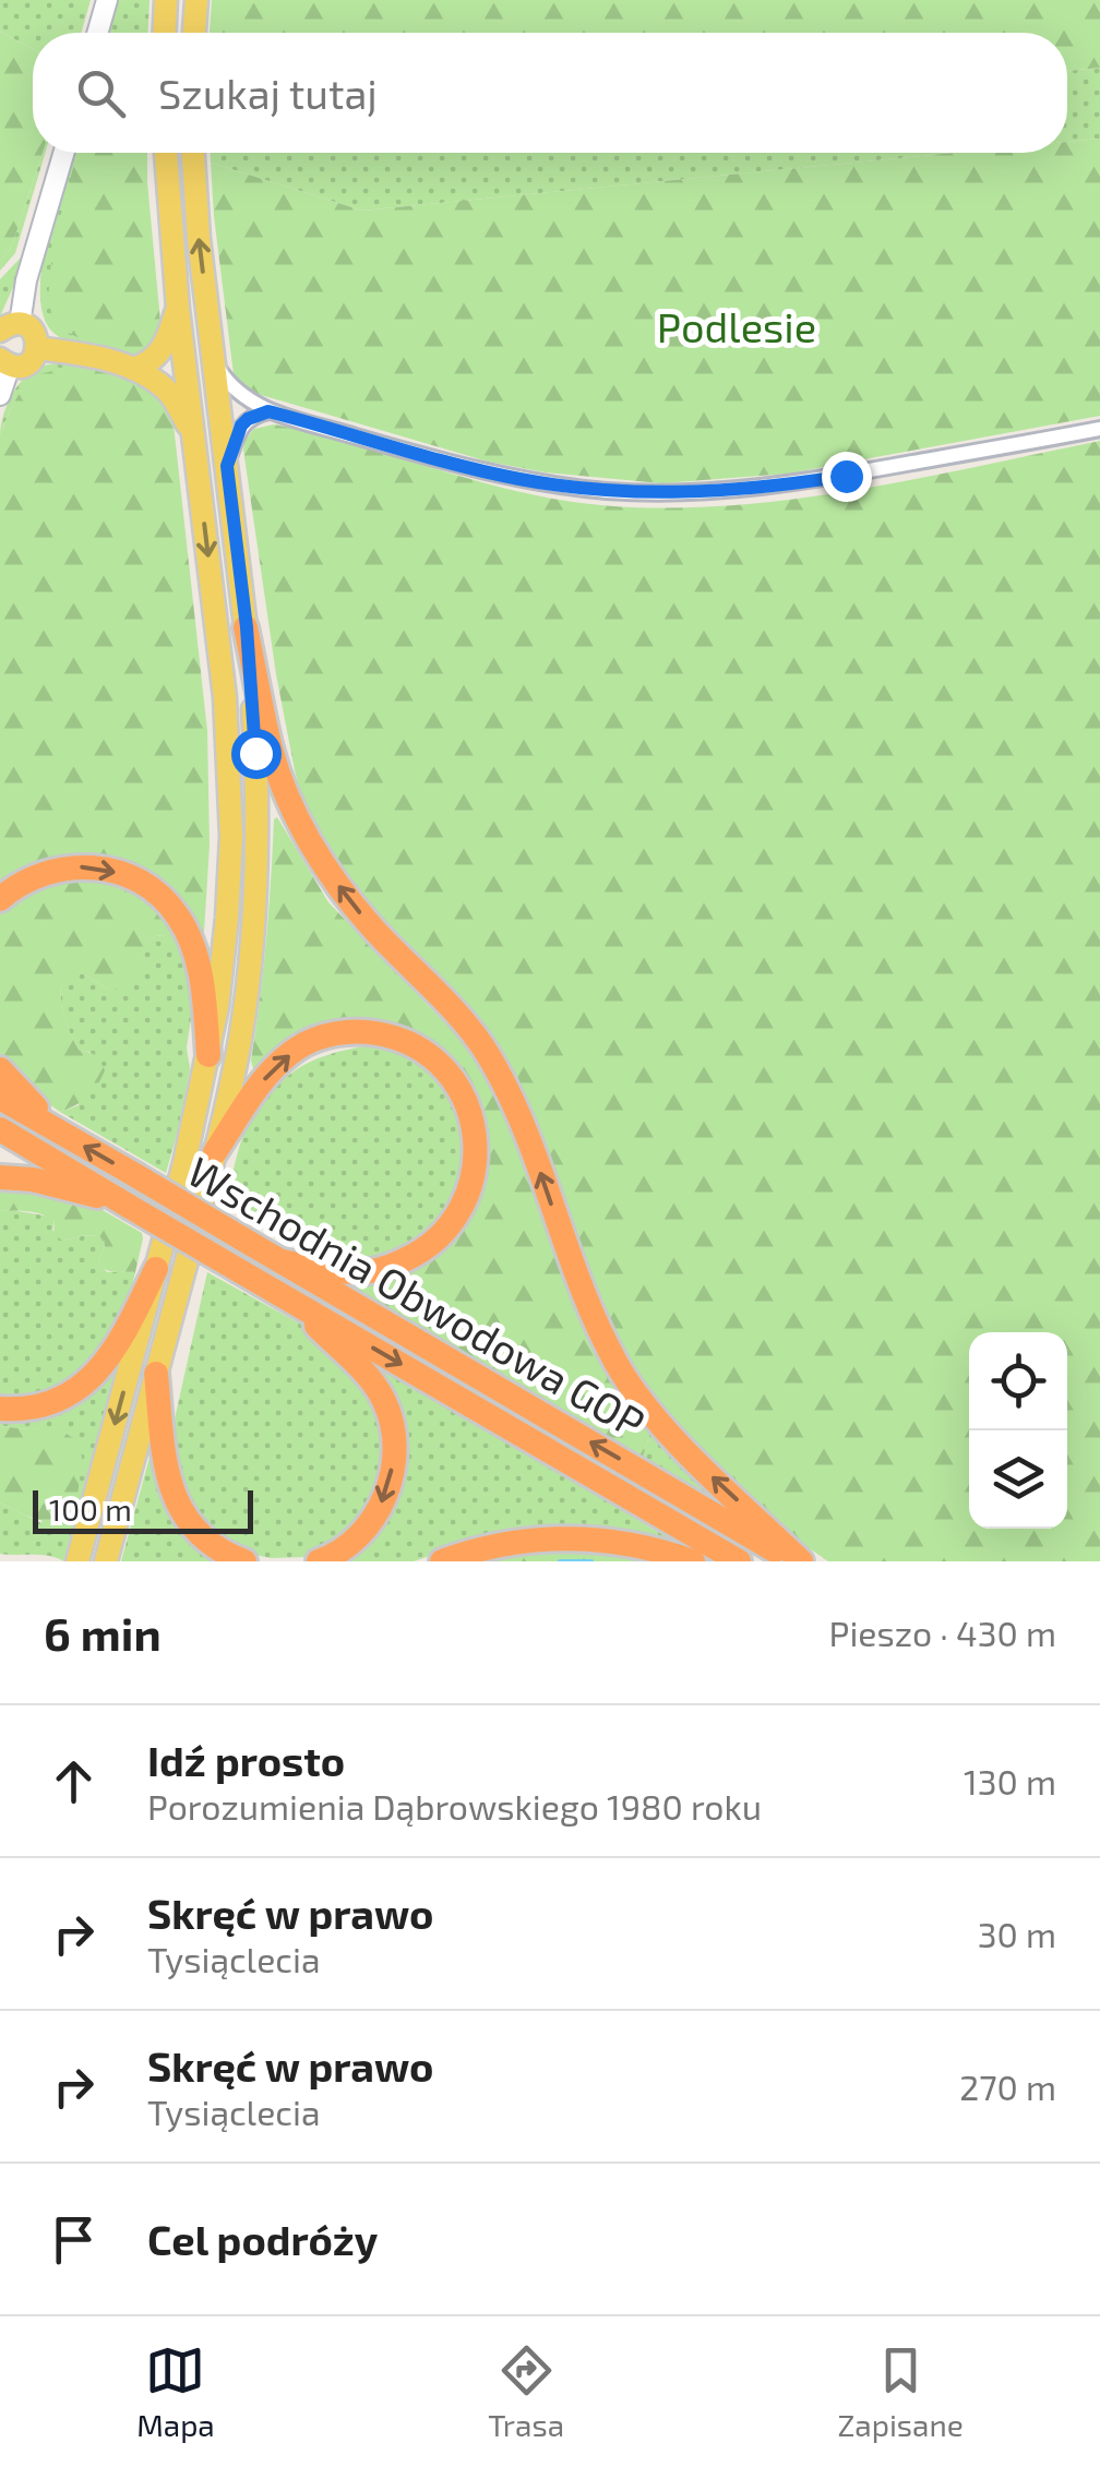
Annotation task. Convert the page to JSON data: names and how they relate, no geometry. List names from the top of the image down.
{
  "streets": {
    "highway": ["Wschodnia Obwodowa GOP"]
  },
  "parks": ["Podlesie"],
  "scale_bar": "100 m",
  "page": {
    "search": "Szukaj tutaj",
    "scale": "100 m",
    "heading": ["6 min", "Pieszo · 430 m"],
    "list": [
      ["Idź prosto", "Porozumienia Dąbrowskiego 1980 roku", "130 m"],
      ["Skręć w prawo", "Tysiąclecia", "30 m"],
      ["Skręć w prawo", "Tysiąclecia", "270 m"],
      "Cel podróży"
    ],
    "nav": ["Mapa", "Trasa", "Zapisane"]
  }
}
